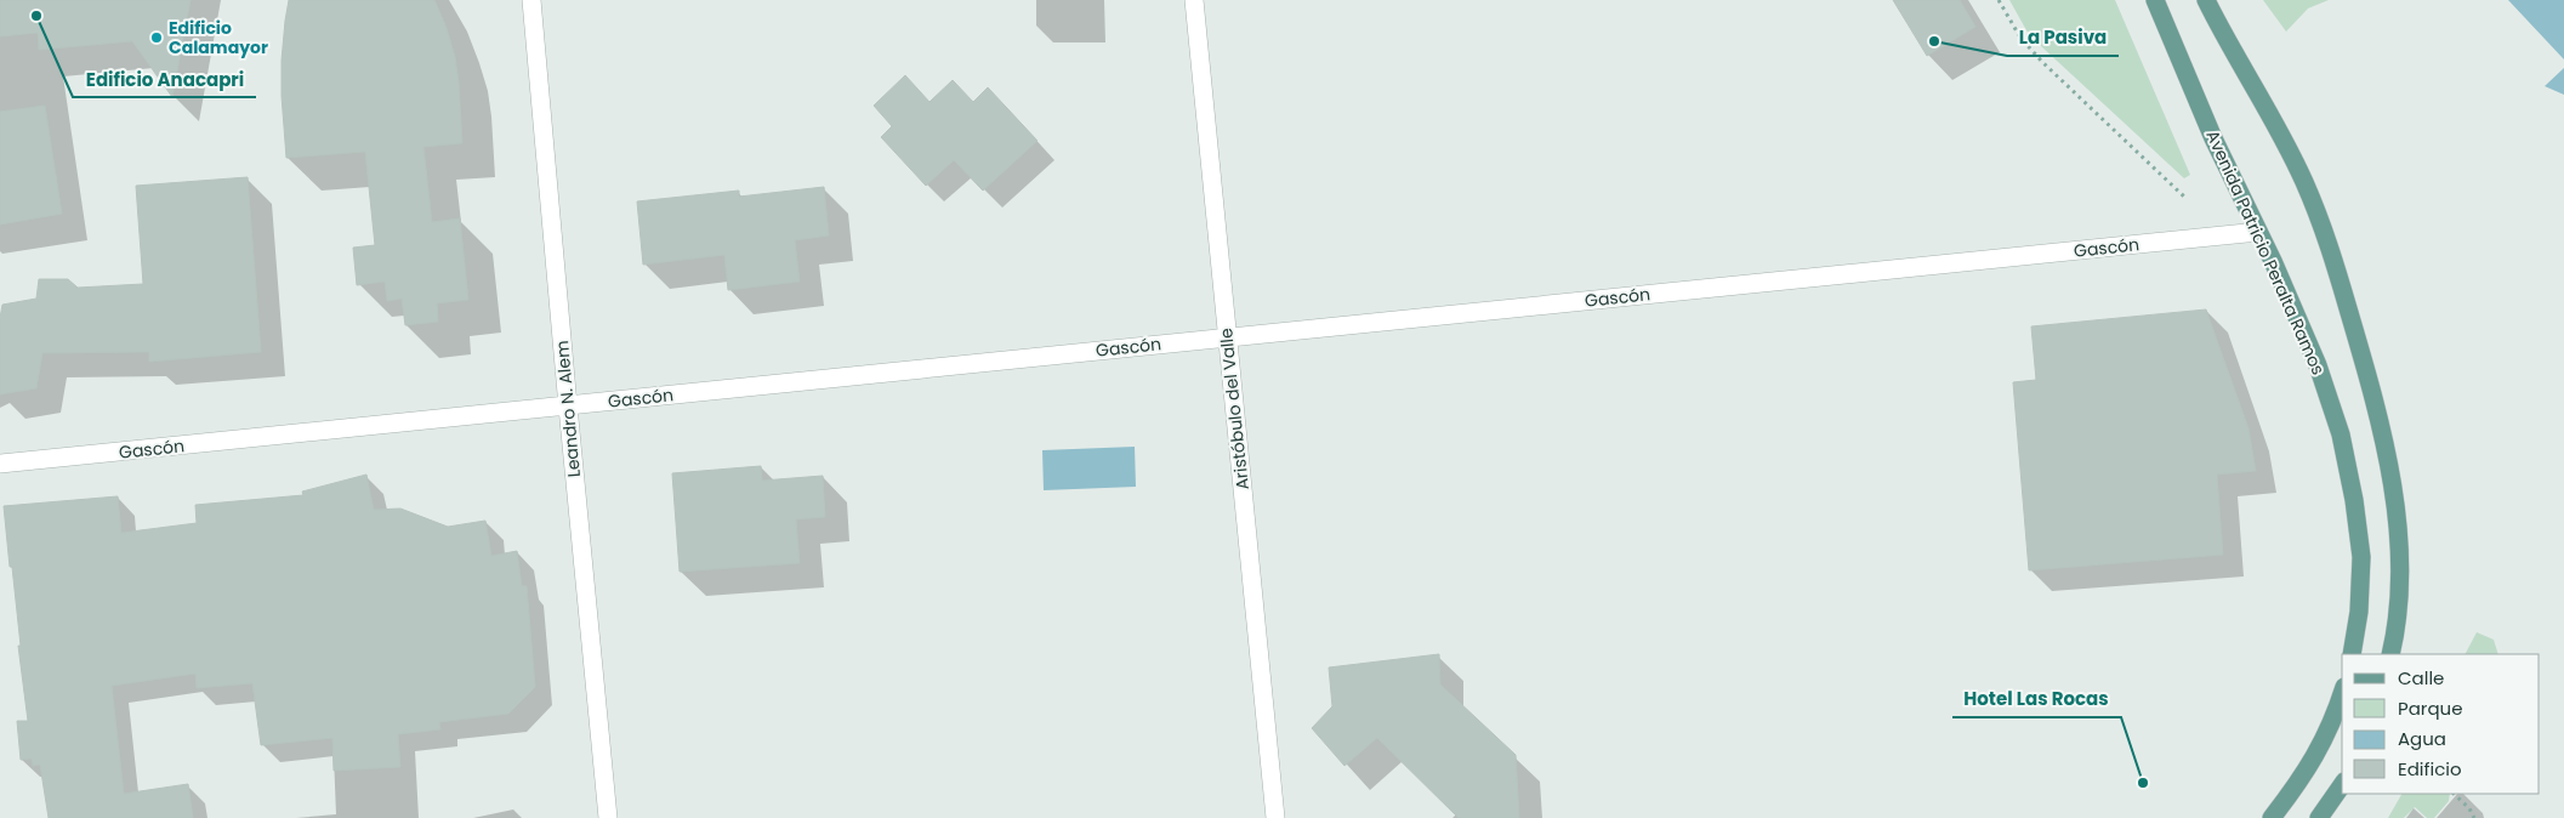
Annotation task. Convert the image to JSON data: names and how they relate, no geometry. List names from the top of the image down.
{
  "streets": {
    "main road": ["Avenida Patricio Peralta Ramos"],
    "street": ["Gascón", "Leandro N. Alem", "Aristóbulo del Valle"]
  },
  "crossings": [
    ["Gascón", "Avenida Patricio Peralta Ramos"],
    ["Gascón", "Leandro N. Alem"],
    ["Gascón", "Aristóbulo del Valle"]
  ],
  "places": [
    "Edificio Anacapri",
    "Edificio Calamayor",
    "La Pasiva",
    "Hotel Las Rocas"
  ],
  "legend": [
    "Calle",
    "Parque",
    "Agua",
    "Edificio"
  ]
}
